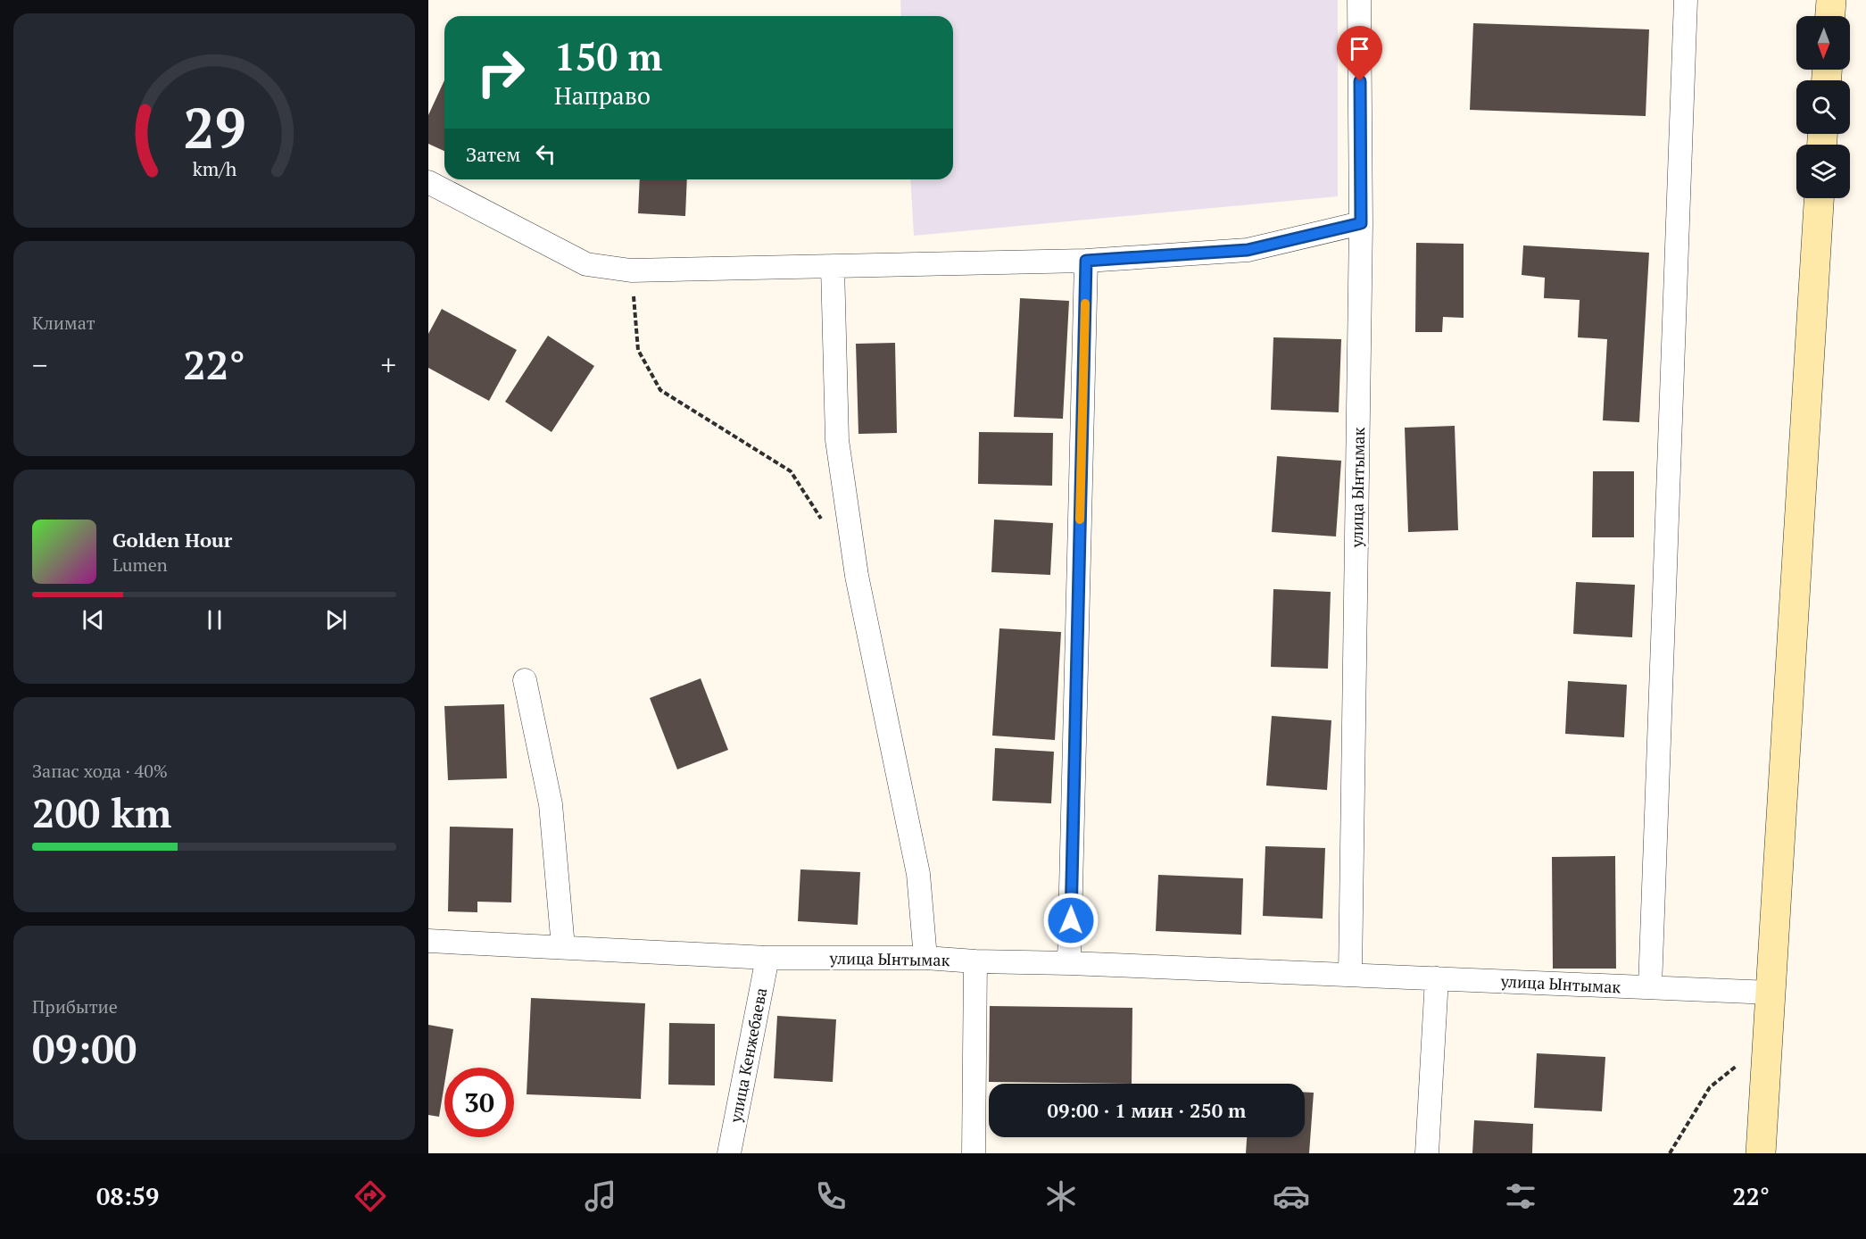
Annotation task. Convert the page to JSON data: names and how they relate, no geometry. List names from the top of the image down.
{
  "streets": {
    "street": ["улица Ынтымак", "улица Кенжебаева"]
  },
  "crossings": [
    ["улица Ынтымак", "улица Кенжебаева"]
  ],
  "north": "bottom",
  "page": {
    "turn": ["150 m", "Направо"],
    "then": "Затем",
    "tile": [
      "Климат",
      ["Запас хода · 40%", "200 km"],
      ["Прибытие", "09:00"]
    ],
    "heat": ["−", "22°", "+"],
    "song": ["Golden Hour", "Lumen"],
    "limit": "30",
    "trip": "09:00 · 1 мин · 250 m",
    "tabs": ["08:59", "22°"],
    "gauge": ["29", "km/h"]
  }
}
